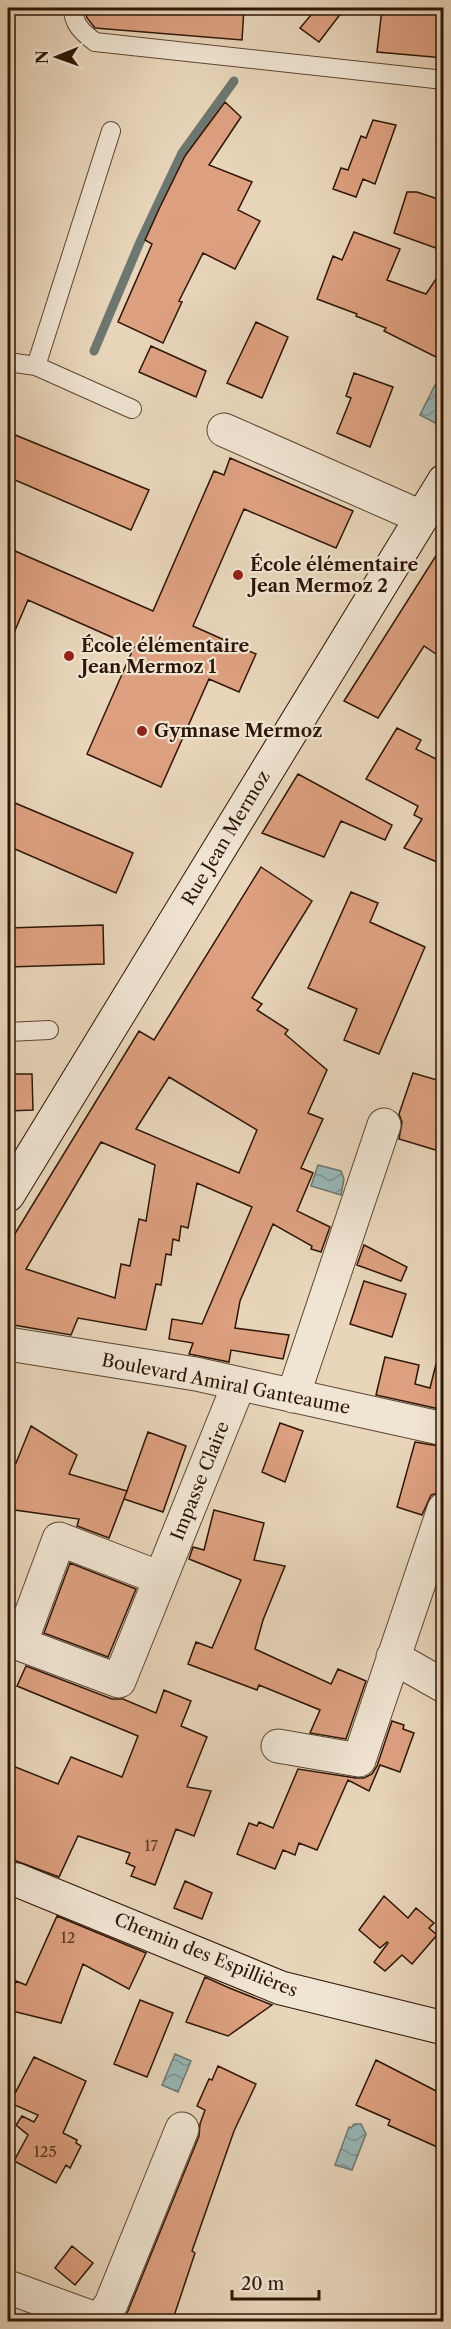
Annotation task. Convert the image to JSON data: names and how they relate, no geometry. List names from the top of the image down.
{
  "streets": {
    "street": [
      "Rue Jean Mermoz",
      "Boulevard Amiral Ganteaume",
      "Impasse Claire",
      "Chemin des Espillières"
    ]
  },
  "crossings": [
    ["Boulevard Amiral Ganteaume", "Impasse Claire"]
  ],
  "places": ["École élémentaire Jean Mermoz 2", "École élémentaire Jean Mermoz 1", "Gymnase Mermoz"],
  "house_numbers": ["17", "12", "125"],
  "scale_bar": "20 m",
  "north": "left"
}
